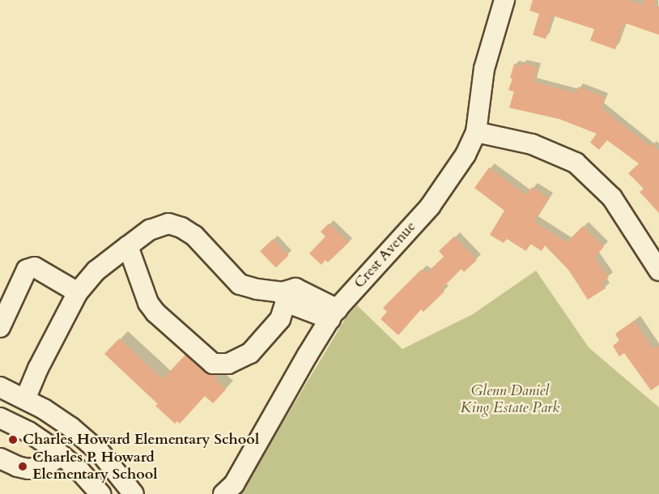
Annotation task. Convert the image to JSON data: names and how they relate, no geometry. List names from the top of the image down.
{
  "streets": {
    "street": ["Crest Avenue"]
  },
  "parks": ["Glenn Daniel King Estate Park"],
  "places": ["Charles Howard Elementary School", "Charles P. Howard Elementary School"]
}
